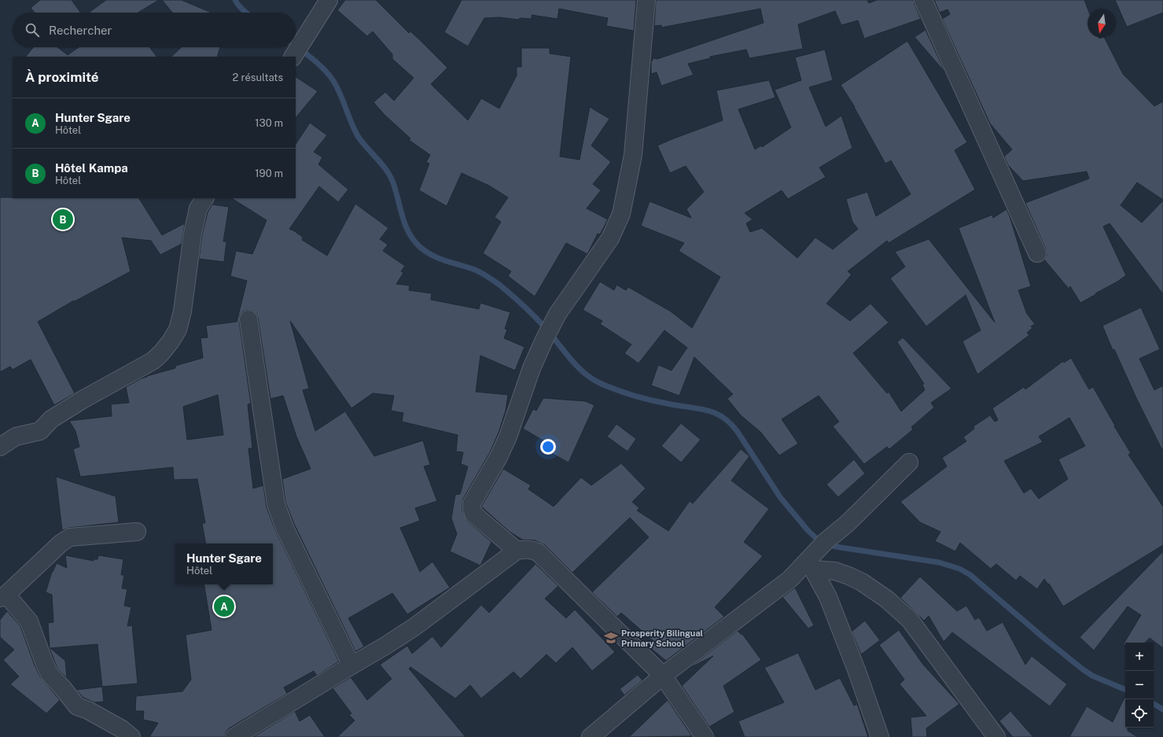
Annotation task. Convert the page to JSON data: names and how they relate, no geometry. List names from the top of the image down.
{
  "places": {
    "school or university": ["Prosperity Bilingual Primary School"]
  },
  "north": "bottom",
  "page": {
    "search": "Rechercher",
    "heading": ["À proximité", "2 résultats"],
    "list": [
      {
        "mark": "A",
        "name": "Hunter Sgare",
        "note": "Hôtel",
        "value": "130 m"
      },
      {
        "mark": "B",
        "name": "Hôtel Kampa",
        "note": "Hôtel",
        "value": "190 m"
      }
    ],
    "pins": ["B", "A"],
    "popup": ["Hunter Sgare", "Hôtel"],
    "map_buttons": ["+", "−"]
  }
}
